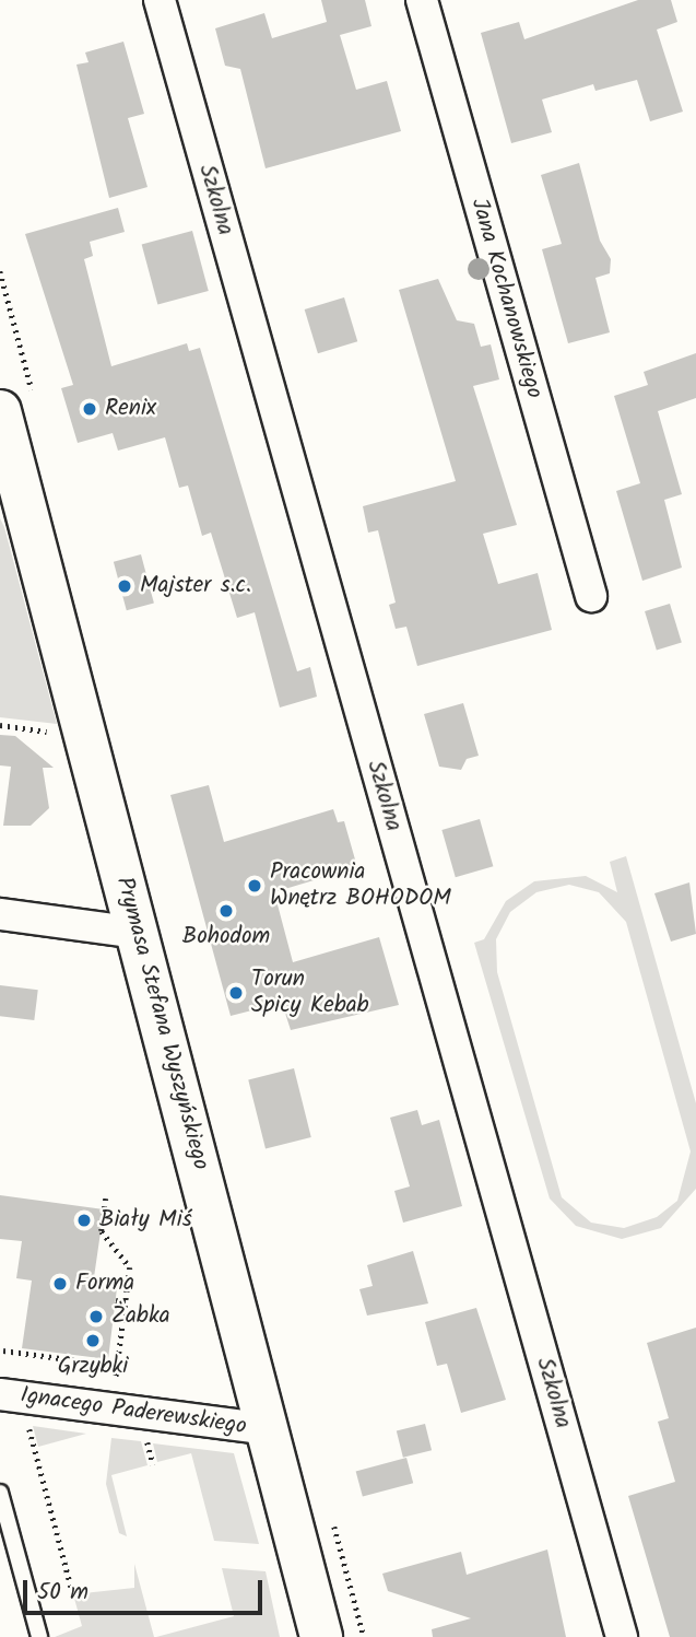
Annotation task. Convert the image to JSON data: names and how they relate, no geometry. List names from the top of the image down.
{
  "streets": {
    "main road": ["Prymasa Stefana Wyszyńskiego"],
    "street": ["Szkolna", "Jana Kochanowskiego", "Ignacego Paderewskiego"]
  },
  "crossings": [
    ["Prymasa Stefana Wyszyńskiego", "Ignacego Paderewskiego"]
  ],
  "places": [
    "Renix",
    "Majster s.c.",
    "Pracownia Wnętrz BOHODOM",
    "Bohodom",
    "Torun Spicy Kebab",
    "Biały Miś",
    "Forma",
    "Żabka",
    "Grzybki"
  ],
  "scale_bar": "50 m"
}
